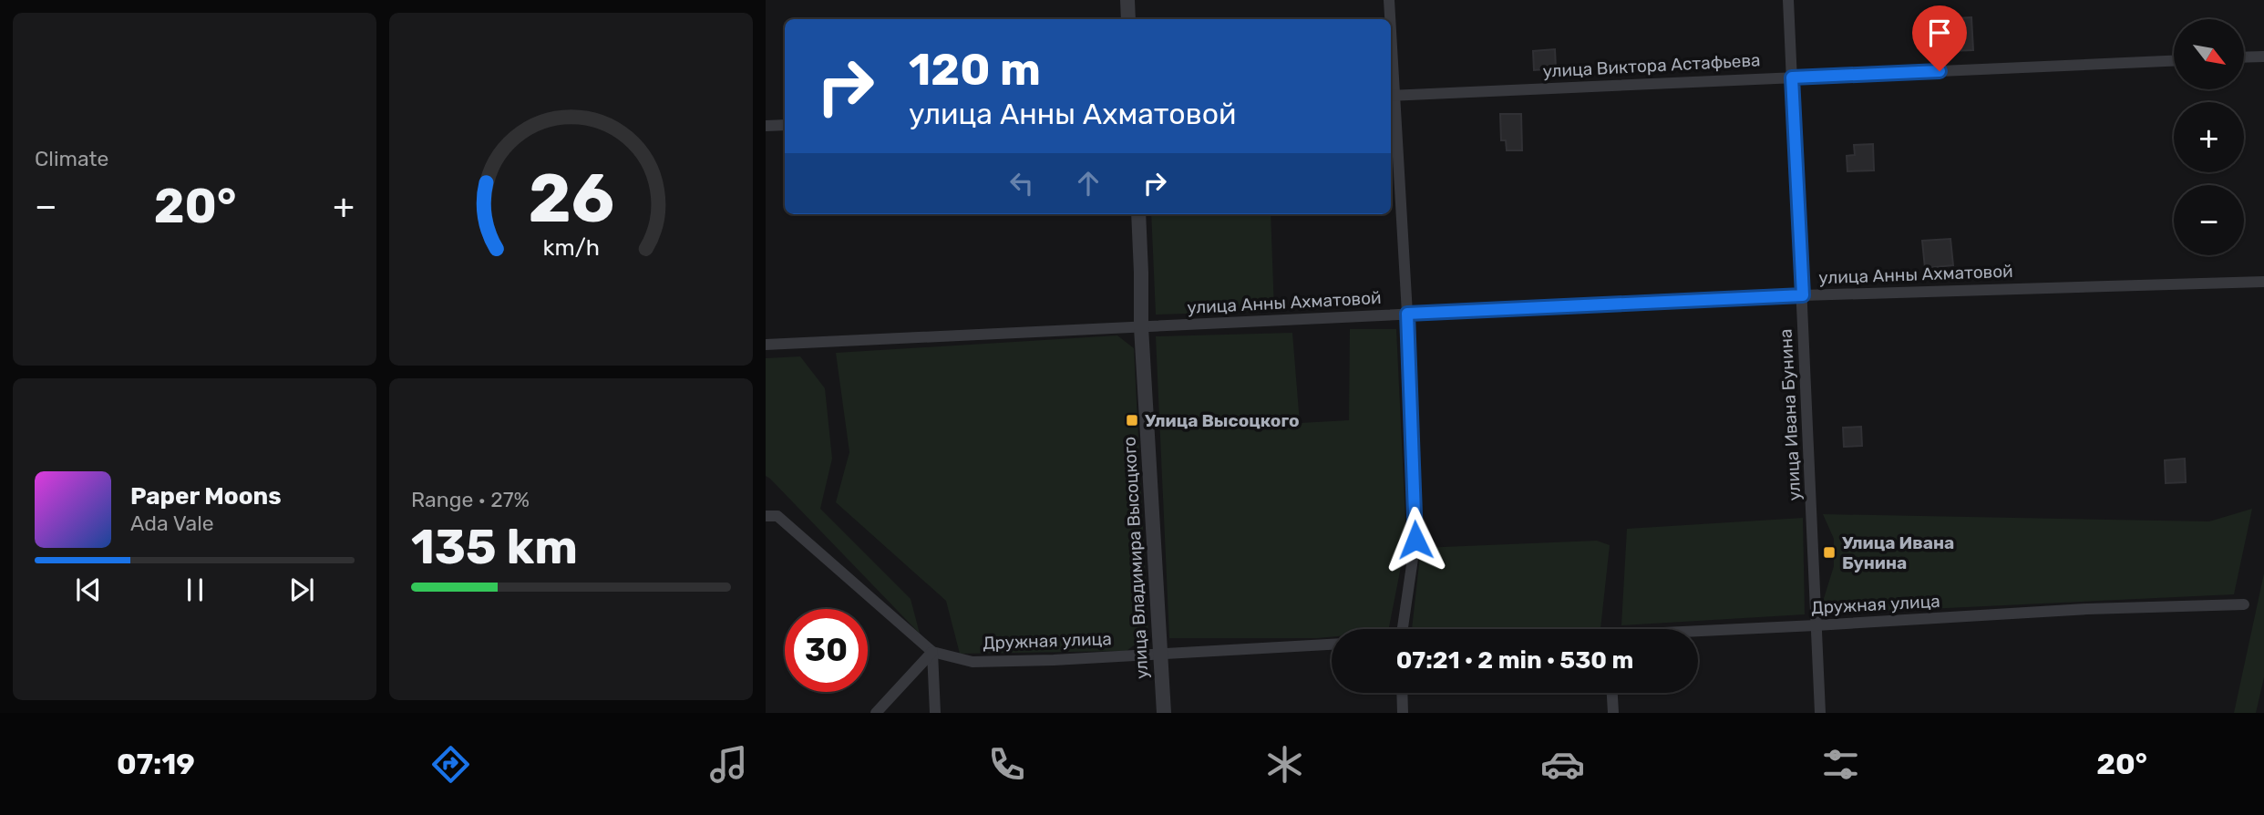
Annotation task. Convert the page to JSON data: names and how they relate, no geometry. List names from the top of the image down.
{
  "streets": {
    "street": [
      "улица Виктора Астафьева",
      "улица Анны Ахматовой",
      "улица Ивана Бунина",
      "улица Владимира Высоцкого",
      "Дружная улица"
    ]
  },
  "crossings": [
    ["улица Виктора Астафьева", "улица Ивана Бунина"],
    ["улица Анны Ахматовой", "улица Ивана Бунина"],
    ["улица Анны Ахматовой", "улица Владимира Высоцкого"],
    ["улица Ивана Бунина", "Дружная улица"],
    ["улица Владимира Высоцкого", "Дружная улица"]
  ],
  "places": {
    "transit": ["Улица Высоцкого", "Улица Ивана Бунина"]
  },
  "north": "bottom right",
  "page": {
    "tile": [
      "Climate",
      ["Range · 27%", "135 km"]
    ],
    "map_buttons": ["+", "−"],
    "turn": ["120 m", "улица Анны Ахматовой"],
    "heat": ["−", "20°", "+"],
    "song": ["Paper Moons", "Ada Vale"],
    "limit": "30",
    "trip": "07:21 · 2 min · 530 m",
    "tabs": ["07:19", "20°"],
    "gauge": ["26", "km/h"]
  }
}
